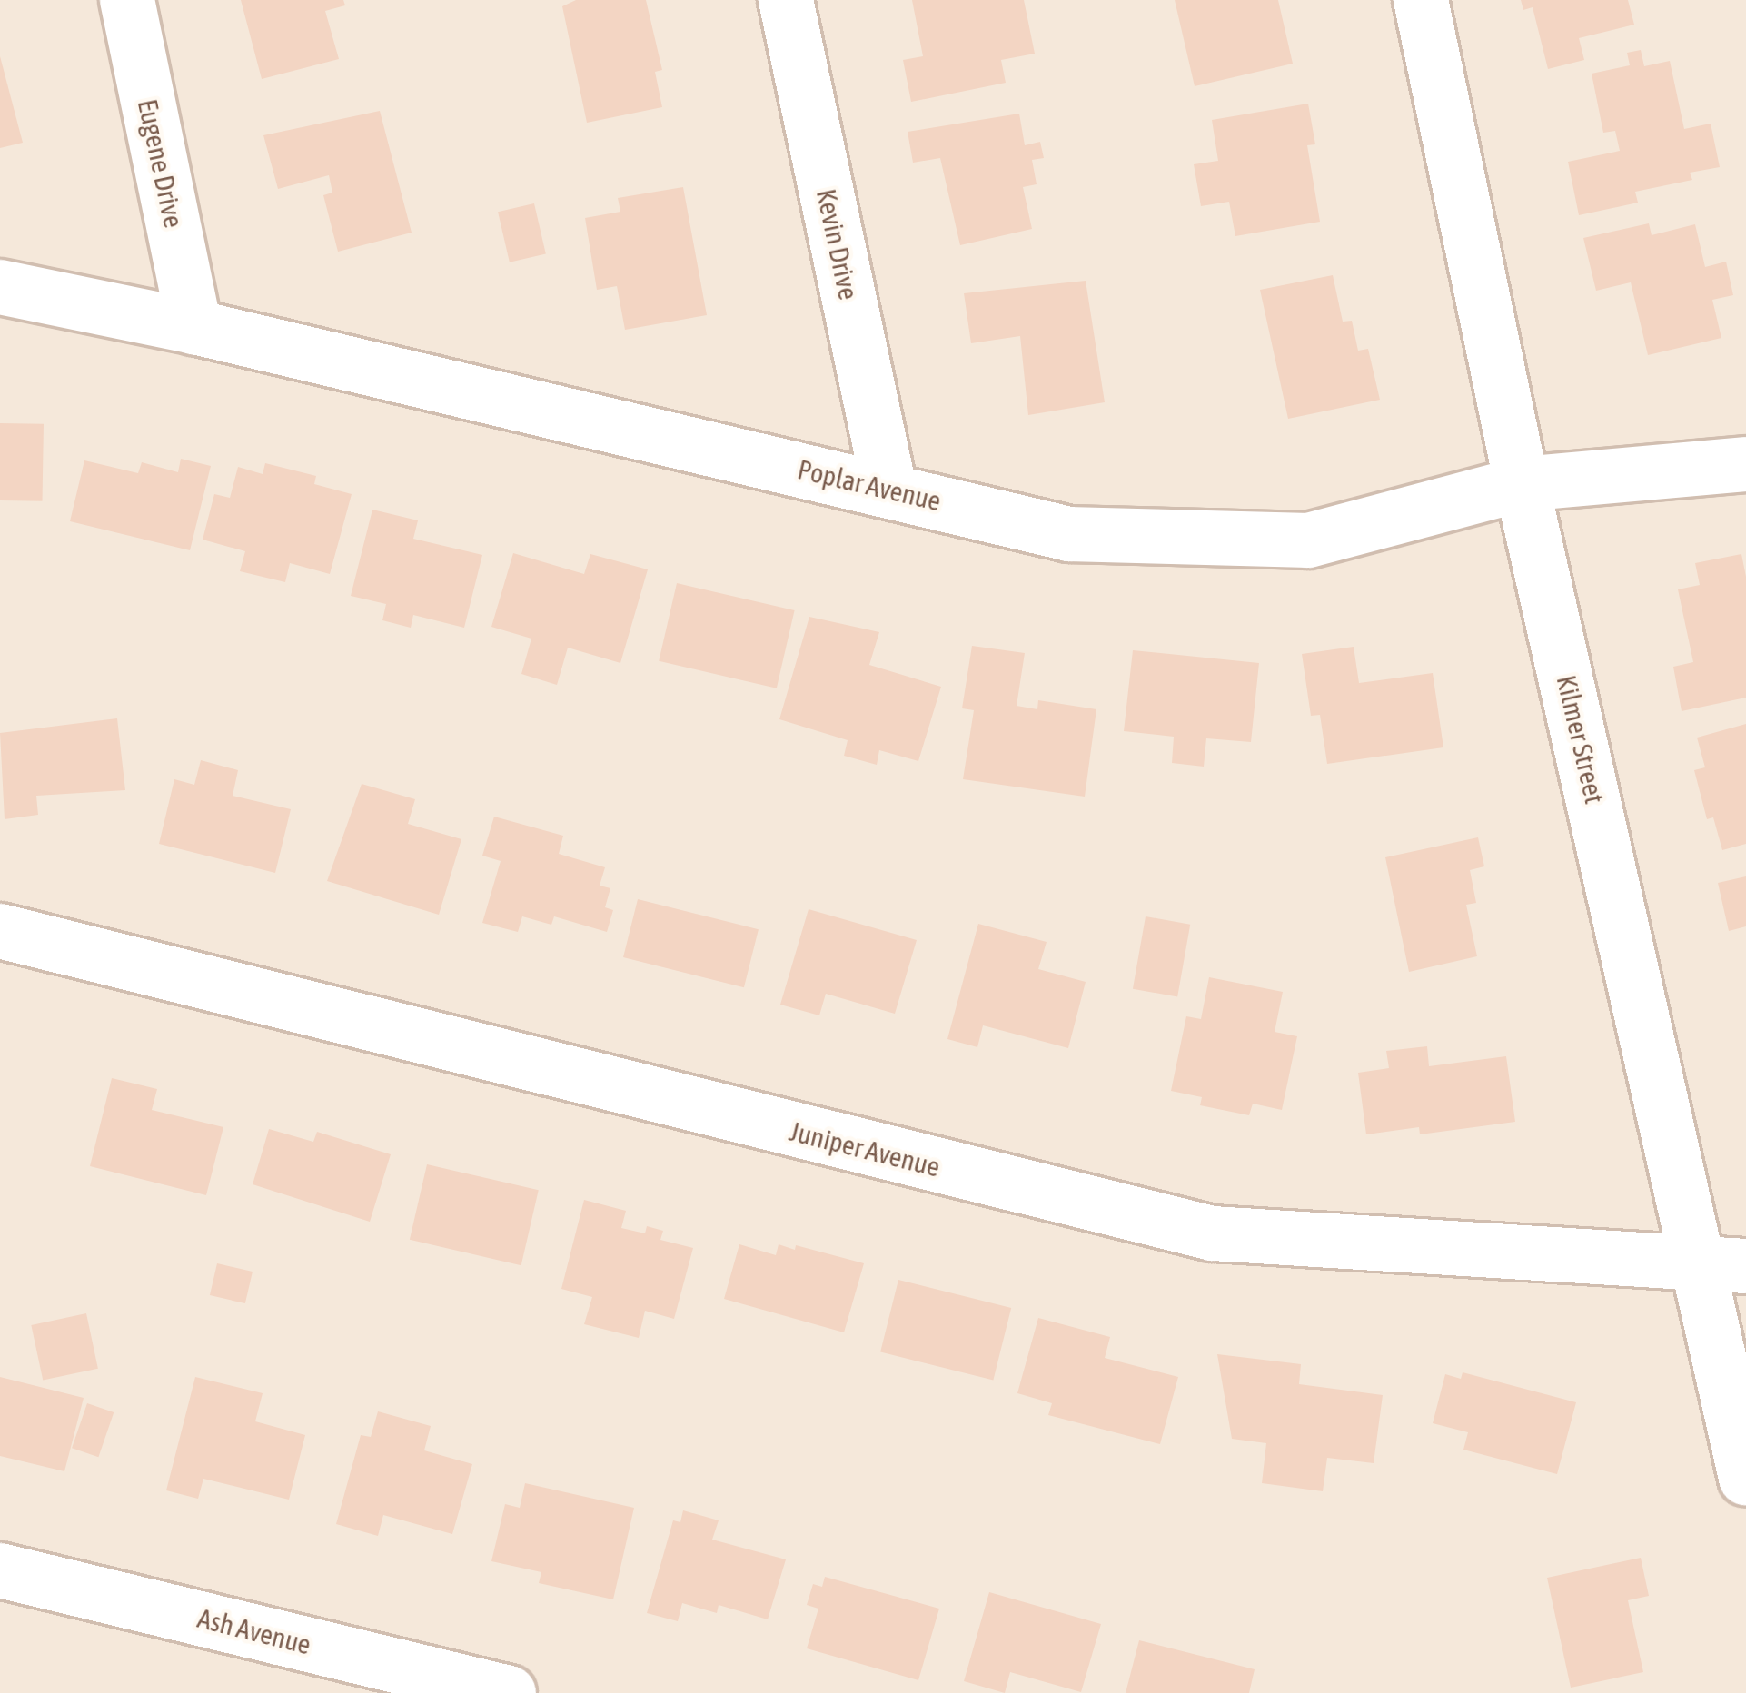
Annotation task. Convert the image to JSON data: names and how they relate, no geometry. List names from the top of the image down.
{
  "streets": {
    "street": [
      "Eugene Drive",
      "Kevin Drive",
      "Poplar Avenue",
      "Kilmer Street",
      "Juniper Avenue",
      "Ash Avenue"
    ]
  },
  "crossings": [
    ["Eugene Drive", "Poplar Avenue"],
    ["Kevin Drive", "Poplar Avenue"],
    ["Poplar Avenue", "Kilmer Street"],
    ["Kilmer Street", "Juniper Avenue"]
  ]
}
